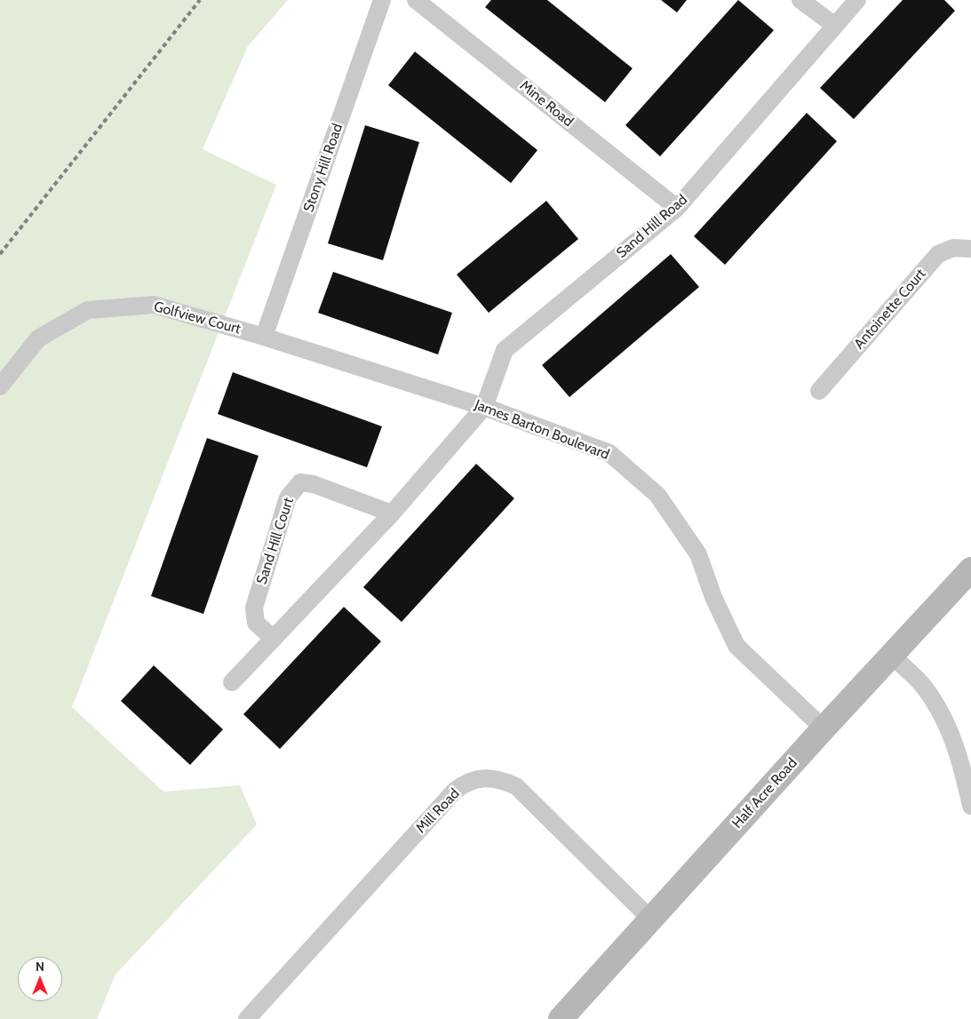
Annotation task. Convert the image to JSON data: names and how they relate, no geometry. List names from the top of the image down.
{
  "streets": {
    "street": [
      "Mine Road",
      "Stony Hill Road",
      "Sand Hill Road",
      "Antoinette Court",
      "Golfview Court",
      "James Barton Boulevard",
      "Sand Hill Court",
      "Half Acre Road",
      "Mill Road"
    ]
  },
  "crossings": [
    ["Mine Road", "Sand Hill Road"],
    ["Stony Hill Road", "Golfview Court"],
    ["Stony Hill Road", "James Barton Boulevard"],
    ["Sand Hill Road", "James Barton Boulevard"],
    ["Golfview Court", "James Barton Boulevard"],
    ["James Barton Boulevard", "Half Acre Road"],
    ["Half Acre Road", "Mill Road"]
  ],
  "north": "top"
}
